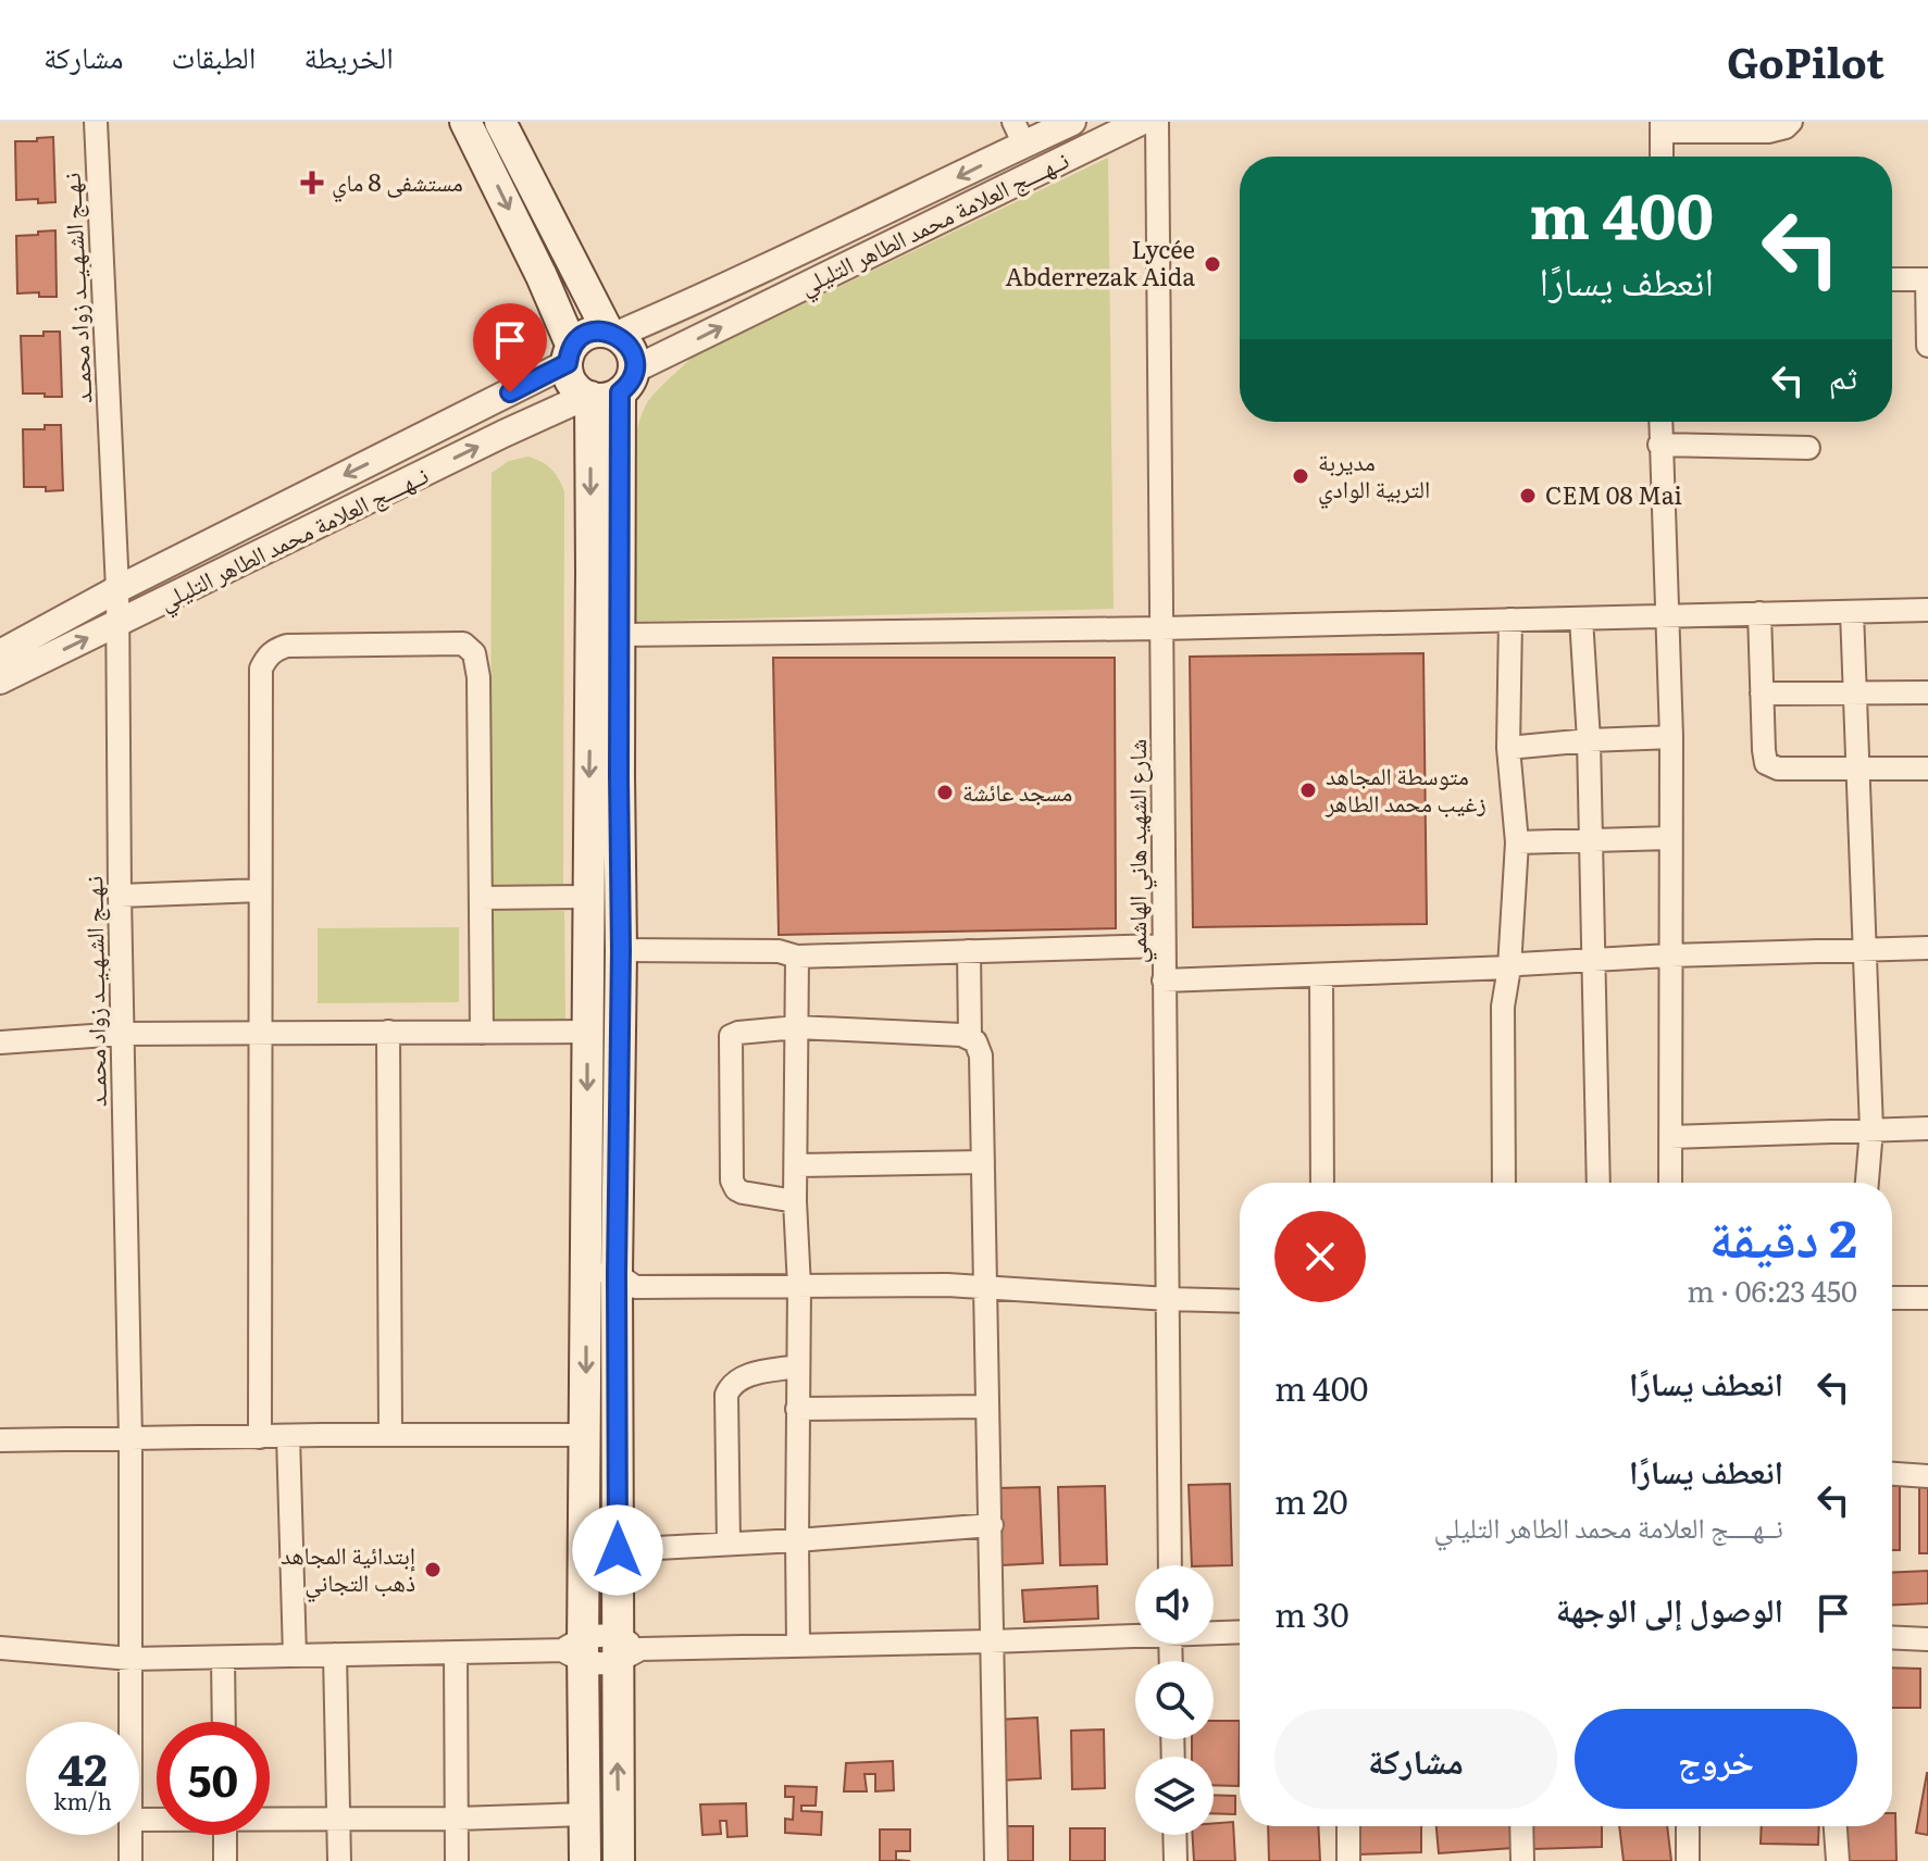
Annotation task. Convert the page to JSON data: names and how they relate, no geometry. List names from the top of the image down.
{
  "streets": {
    "street": ["نــهــــج العلامة محمد الطاهر التليلي", "نـهــج الشـهـيــد زواد محمــد", "شارع الشهيد هاني الهاشمي"]
  },
  "crossings": [
    ["نــهــــج العلامة محمد الطاهر التليلي", "نـهــج الشـهـيــد زواد محمــد"]
  ],
  "places": {
    "health": ["مستشفى 8 ماي"],
    "other": [
      "Lycée Abderrezak Aida",
      "مديربة التربية الوادي",
      "CEM 08 Mai",
      "متوسطة المجاهد زغيب محمد الطاهر",
      "مسجد عائشة",
      "إبتدائية المجاهد ذهب التجاني"
    ]
  },
  "page": {
    "header": "GoPilot",
    "nav": ["الخريطة", "الطبقات", "مشاركة"],
    "turn": ["400 m", "انعطف يسارًا"],
    "then": "ثم",
    "heading": ["2 دقيقة", "450 m · 06:23"],
    "list": [
      {
        "name": "انعطف يسارًا",
        "value": "400 m"
      },
      {
        "name": "انعطف يسارًا",
        "note": "نــهــــج العلامة محمد الطاهر التليلي",
        "value": "20 m"
      },
      {
        "name": "الوصول إلى الوجهة",
        "value": "30 m"
      }
    ],
    "buttons": ["خروج", "مشاركة"],
    "speed": "42 km/h",
    "limit": "50"
  }
}
